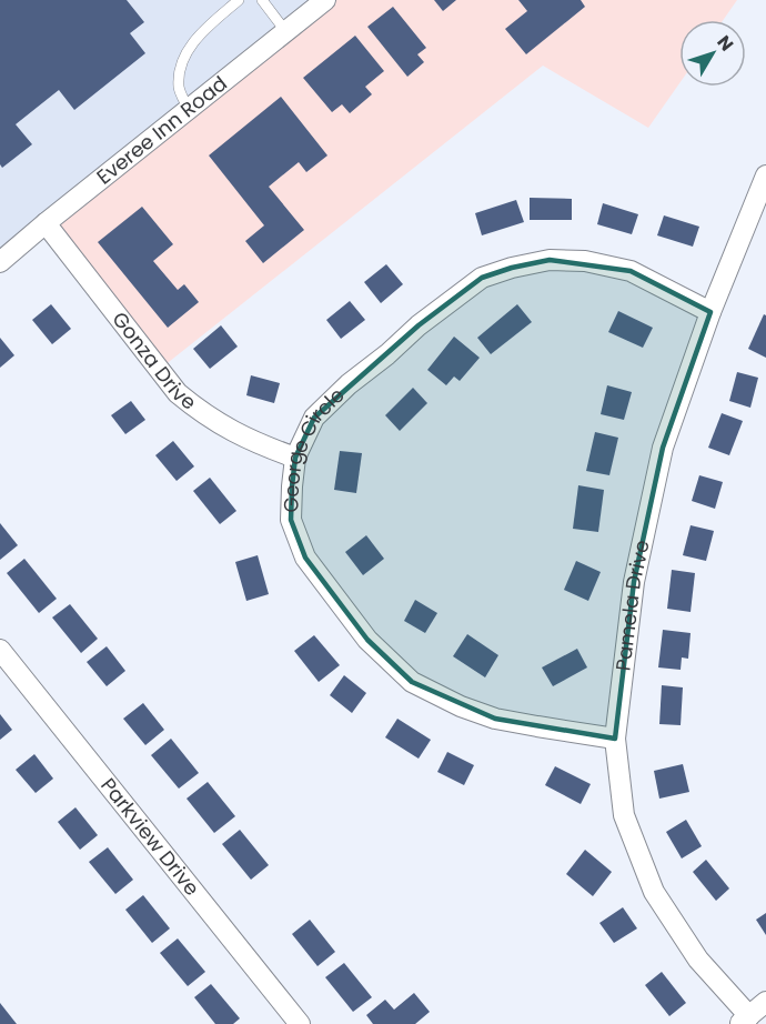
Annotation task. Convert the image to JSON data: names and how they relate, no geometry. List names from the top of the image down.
{
  "streets": {
    "street": [
      "Everee Inn Road",
      "Gonza Drive",
      "George Circle",
      "Pamela Drive",
      "Parkview Drive"
    ]
  },
  "crossings": [
    ["Everee Inn Road", "Gonza Drive"],
    ["Gonza Drive", "George Circle"],
    ["George Circle", "Pamela Drive"]
  ],
  "north": "top right"
}
